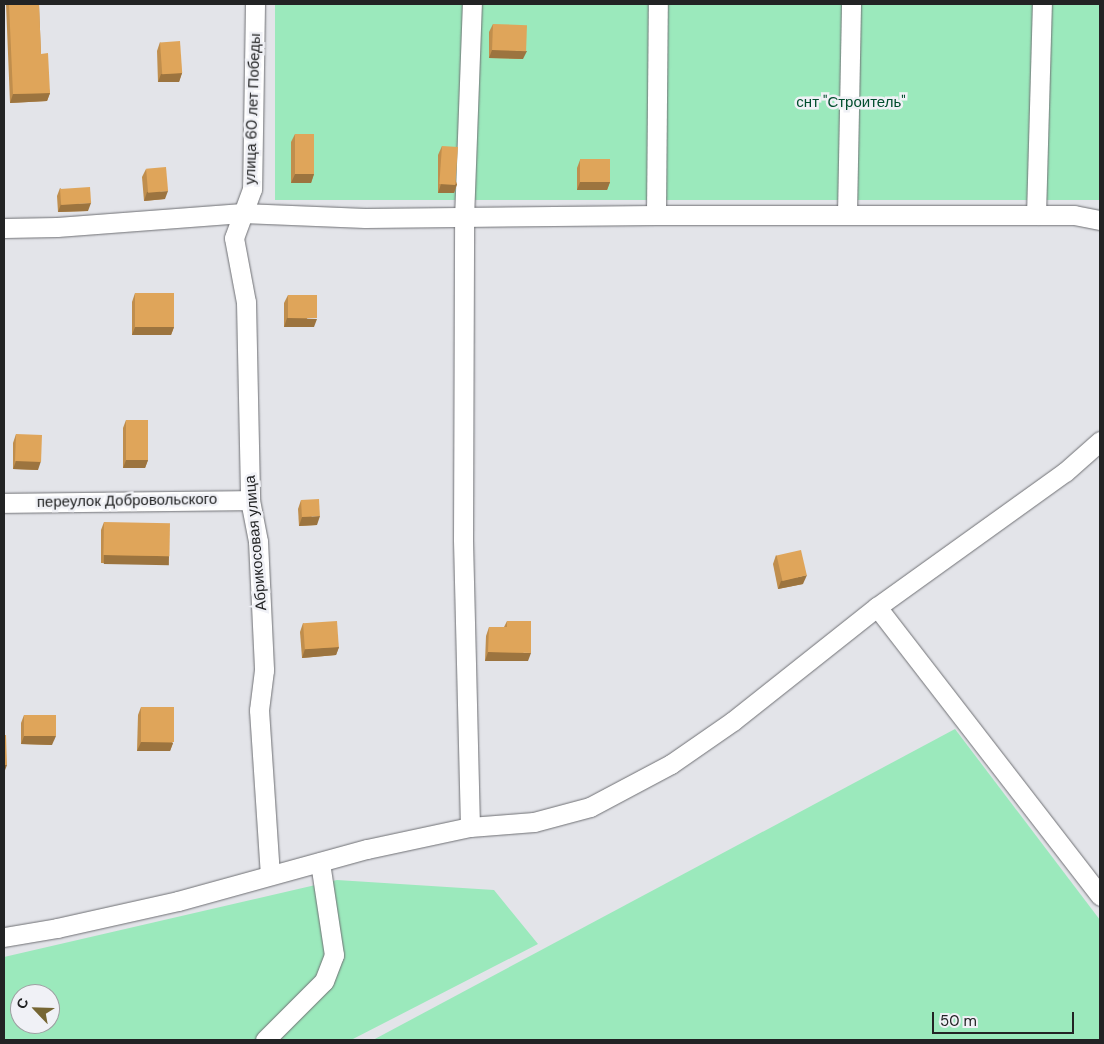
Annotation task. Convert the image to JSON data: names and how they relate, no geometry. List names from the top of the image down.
{
  "streets": {
    "street": ["улица 60 лет Победы", "переулок Добровольского", "Абрикосовая улица"]
  },
  "crossings": [
    ["улица 60 лет Победы", "Абрикосовая улица"],
    ["переулок Добровольского", "Абрикосовая улица"]
  ],
  "parks": ["снт \"Строитель\""],
  "scale_bar": "50 m",
  "north": "top left"
}
